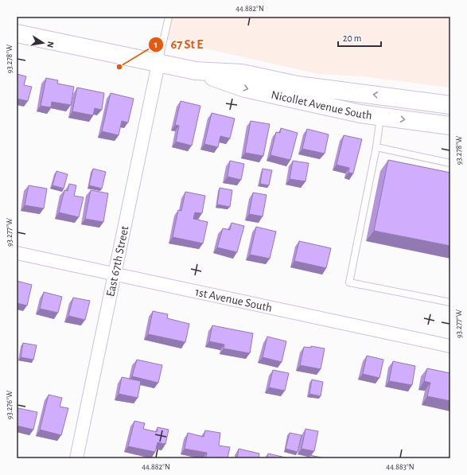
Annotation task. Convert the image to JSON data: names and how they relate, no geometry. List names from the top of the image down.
{
  "streets": {
    "main road": ["Nicollet Avenue South"],
    "street": ["East 67th Street", "1st Avenue South"]
  },
  "crossings": [
    ["Nicollet Avenue South", "East 67th Street"],
    ["East 67th Street", "1st Avenue South"]
  ],
  "places": ["67 St E"],
  "scale_bar": "20 m",
  "north": "right",
  "coordinates": [
    "44.882°N",
    "93.278°W",
    "93.277°W",
    "93.276°W",
    "44.883°N"
  ]
}
